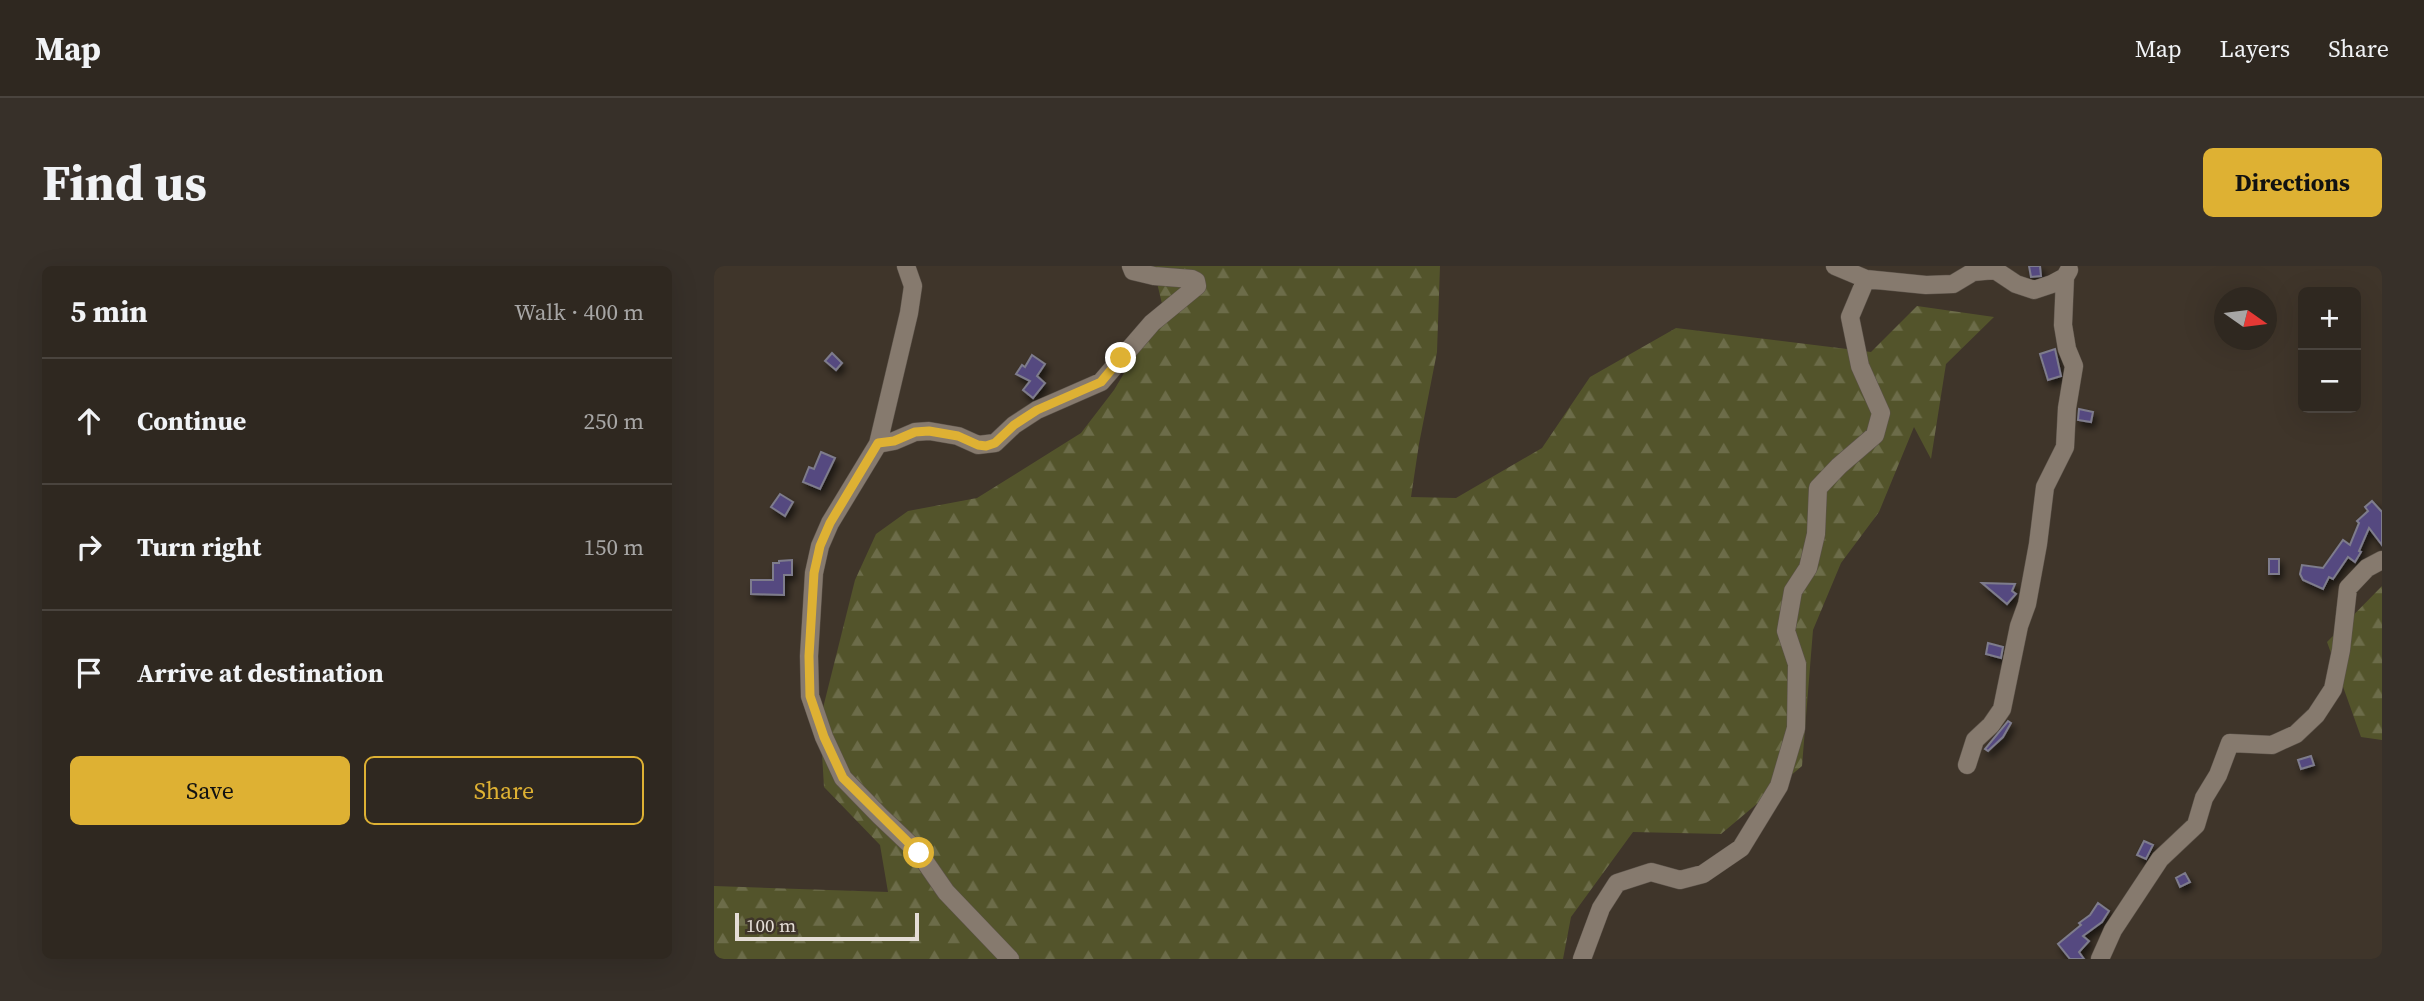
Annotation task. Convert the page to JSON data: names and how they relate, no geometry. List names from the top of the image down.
{
  "scale_bar": "100 m",
  "north": "right",
  "page": {
    "header": "Map",
    "nav": ["Map", "Layers", "Share"],
    "buttons": [
      "Directions",
      ["Save", "Share"]
    ],
    "title": "Find us",
    "heading": ["5 min", "Walk · 400 m"],
    "map_buttons": ["+", "−"],
    "list": [
      ["Continue", "250 m"],
      ["Turn right", "150 m"],
      "Arrive at destination"
    ],
    "scale": "100 m"
  }
}
